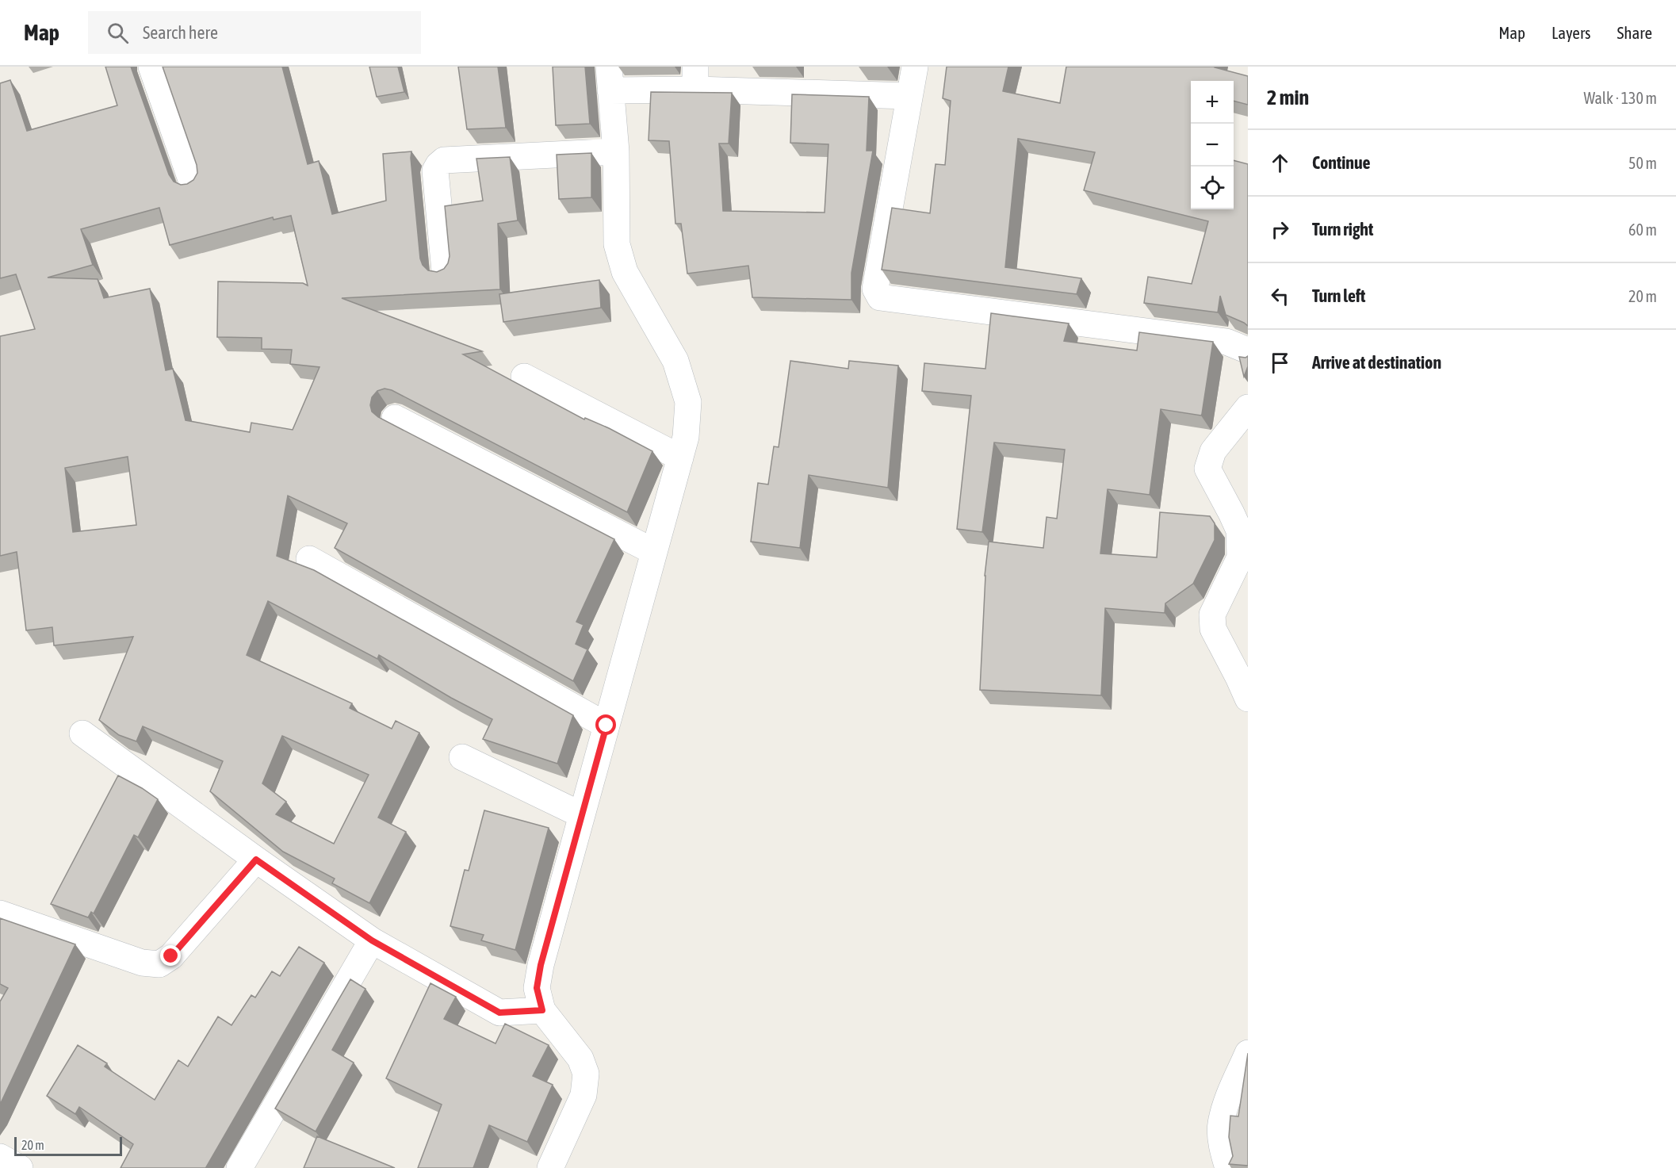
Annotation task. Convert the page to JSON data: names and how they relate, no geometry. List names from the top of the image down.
{
  "scale_bar": "20 m",
  "page": {
    "header": "Map",
    "search": "Search here",
    "nav": ["Map", "Layers", "Share"],
    "heading": ["2 min", "Walk · 130 m"],
    "map_buttons": ["+", "−"],
    "list": [
      ["Continue", "50 m"],
      ["Turn right", "60 m"],
      ["Turn left", "20 m"],
      "Arrive at destination"
    ],
    "scale": "20 m"
  }
}
